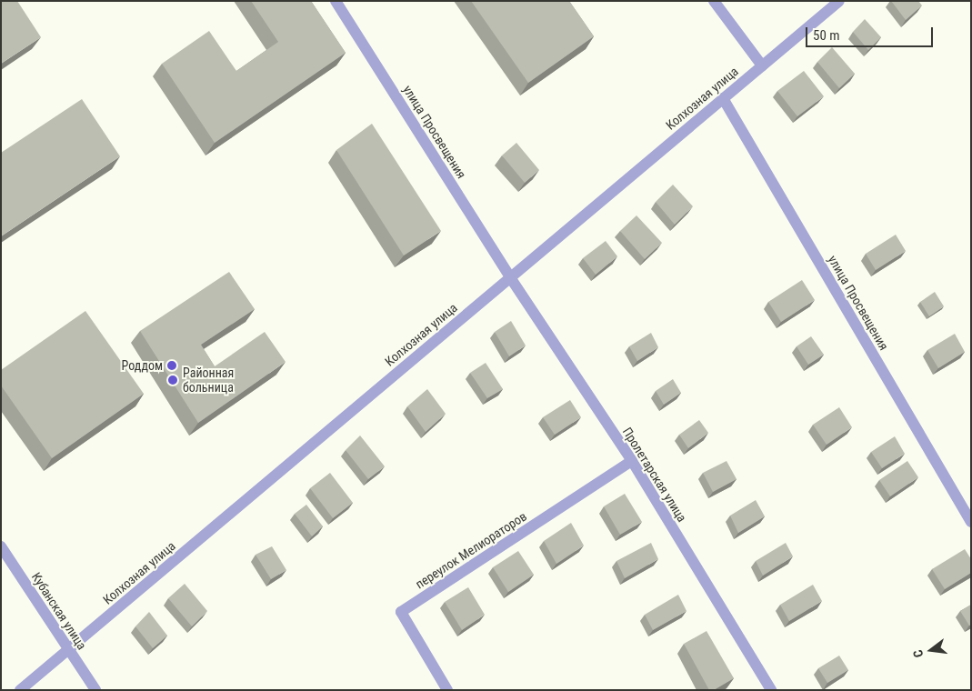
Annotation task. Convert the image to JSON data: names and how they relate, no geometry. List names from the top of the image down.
{
  "streets": {
    "street": [
      "Колхозная улица",
      "улица Просвещения",
      "Пролетарская улица",
      "переулок Мелиораторов",
      "Кубанская улица"
    ]
  },
  "crossings": [
    ["Колхозная улица", "улица Просвещения"],
    ["Колхозная улица", "Пролетарская улица"],
    ["Колхозная улица", "Кубанская улица"],
    ["улица Просвещения", "Пролетарская улица"],
    ["Пролетарская улица", "переулок Мелиораторов"]
  ],
  "places": ["Роддом", "Районная больница"],
  "scale_bar": "50 m",
  "north": "left"
}
